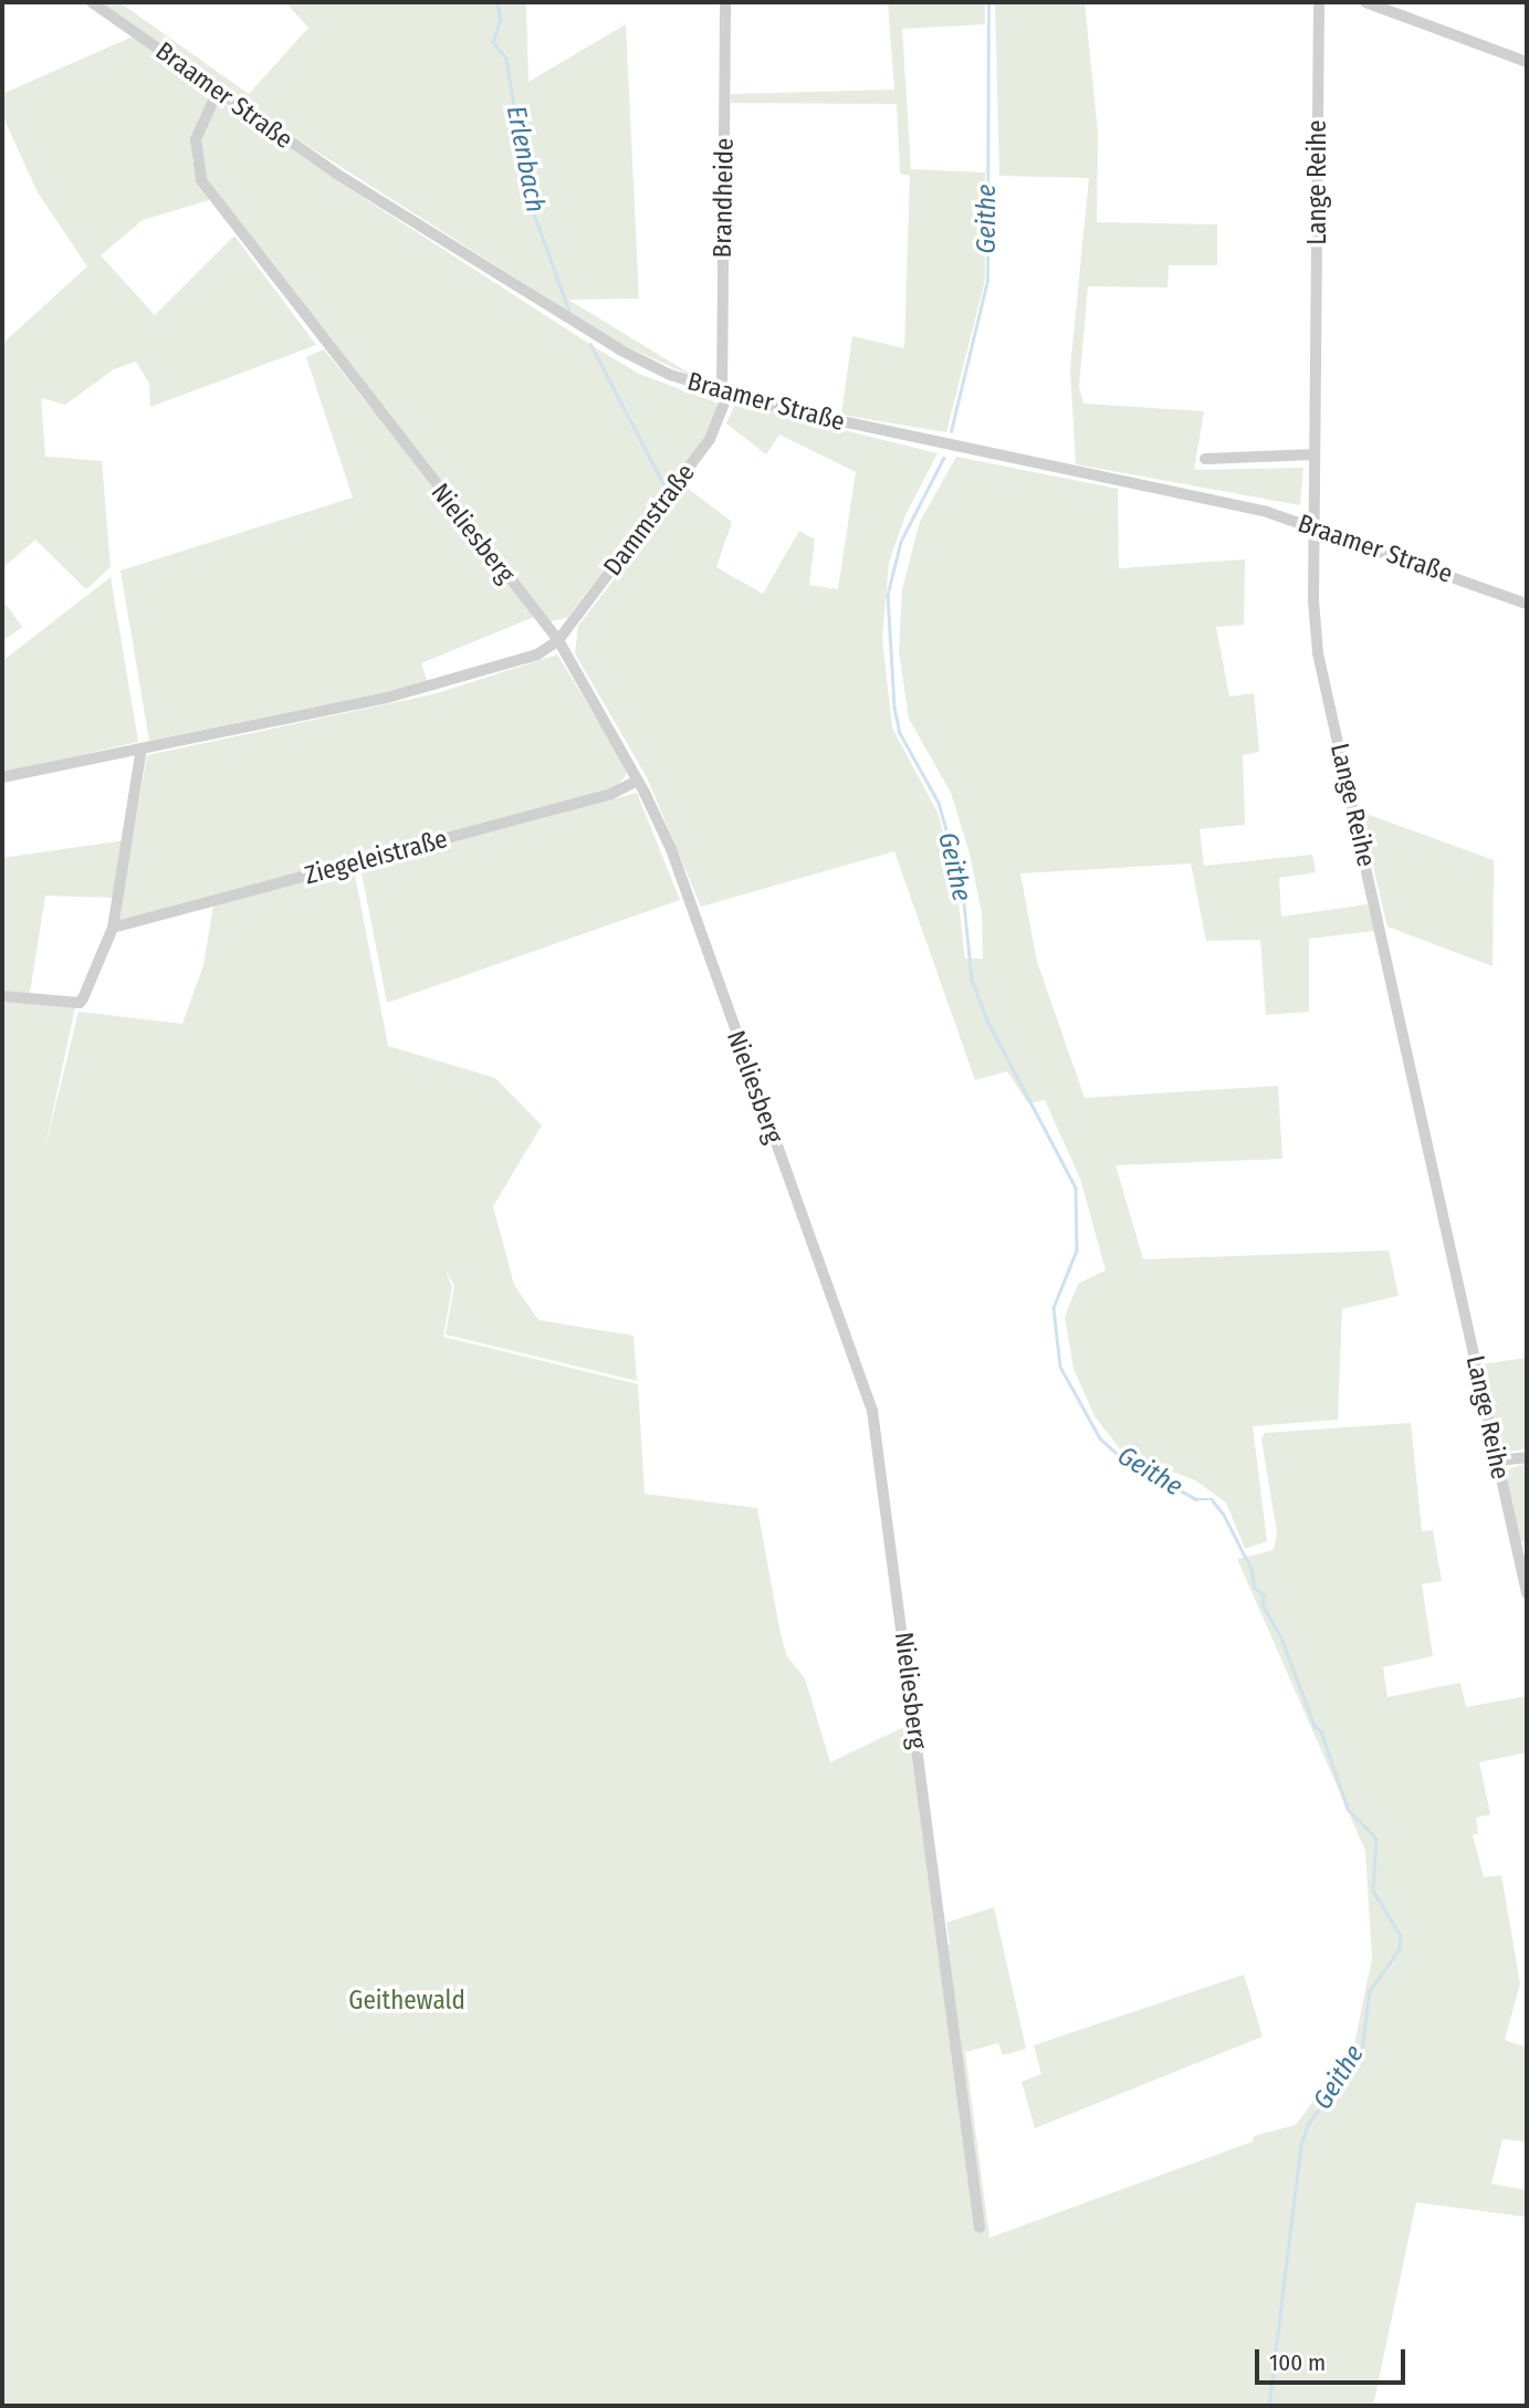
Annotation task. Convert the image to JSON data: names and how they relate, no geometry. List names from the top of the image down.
{
  "streets": {
    "street": [
      "Braamer Straße",
      "Lange Reihe",
      "Brandheide",
      "Dammstraße",
      "Nieliesberg",
      "Ziegeleistraße"
    ]
  },
  "crossings": [
    ["Braamer Straße", "Lange Reihe"],
    ["Braamer Straße", "Brandheide"],
    ["Braamer Straße", "Dammstraße"],
    ["Braamer Straße", "Nieliesberg"],
    ["Brandheide", "Dammstraße"],
    ["Dammstraße", "Nieliesberg"],
    ["Nieliesberg", "Ziegeleistraße"]
  ],
  "water": ["Erlenbach", "Geithe"],
  "parks": ["Geithewald"],
  "scale_bar": "100 m"
}
